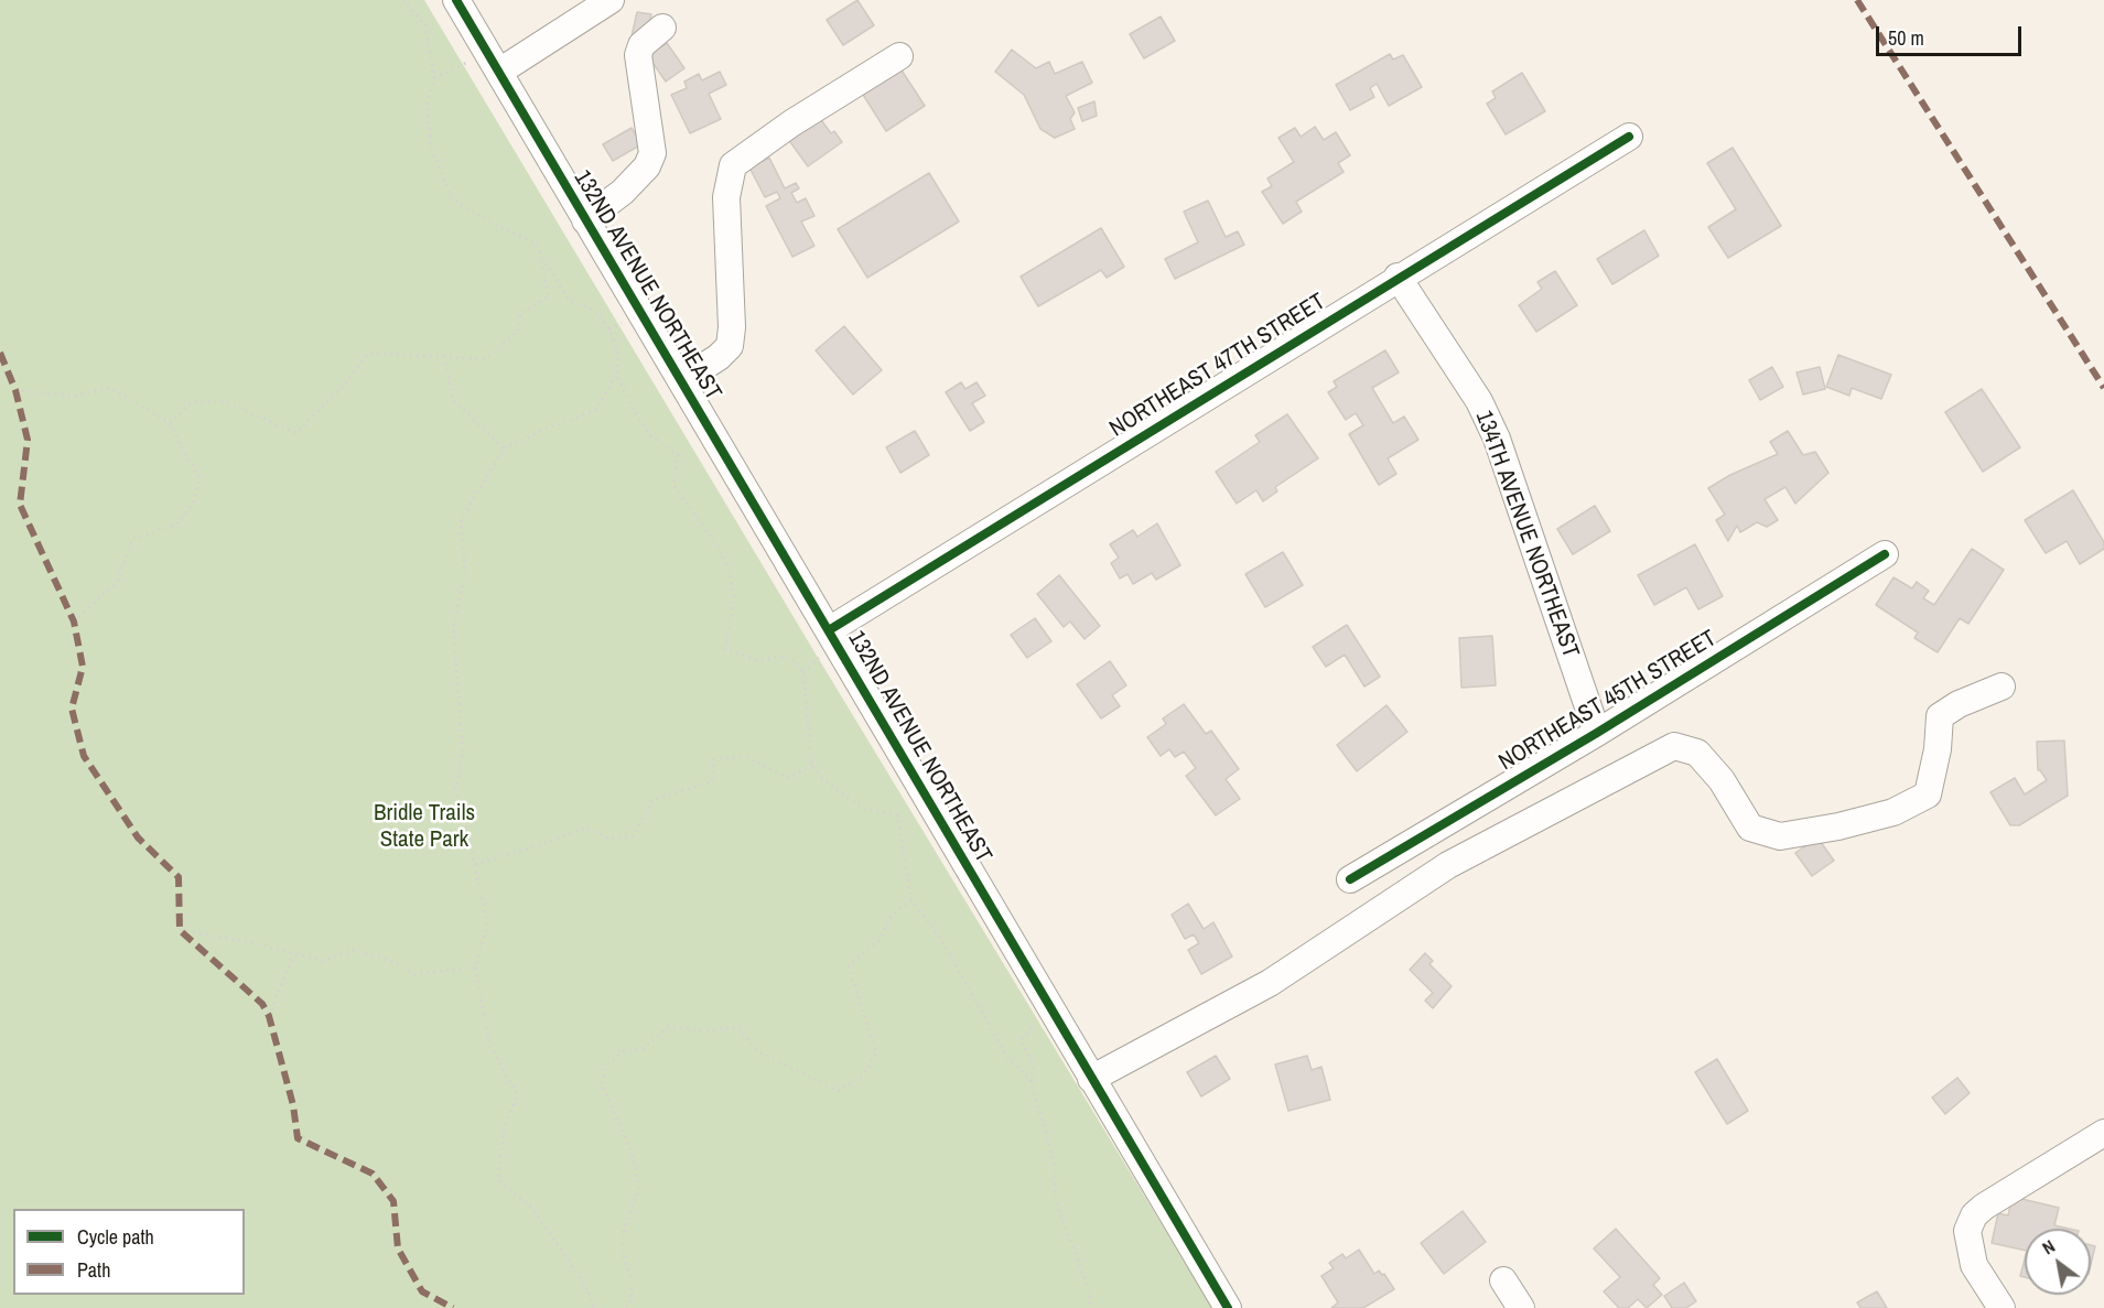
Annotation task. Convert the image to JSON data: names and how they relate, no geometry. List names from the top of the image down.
{
  "streets": {
    "street": [
      "132ND AVENUE NORTHEAST",
      "NORTHEAST 47TH STREET",
      "134TH AVENUE NORTHEAST",
      "NORTHEAST 45TH STREET"
    ]
  },
  "crossings": [
    ["132ND AVENUE NORTHEAST", "NORTHEAST 47TH STREET"],
    ["NORTHEAST 47TH STREET", "134TH AVENUE NORTHEAST"],
    ["134TH AVENUE NORTHEAST", "NORTHEAST 45TH STREET"]
  ],
  "parks": ["Bridle Trails State Park"],
  "legend": ["Cycle path", "Path"],
  "scale_bar": "50 m",
  "north": "top left"
}
